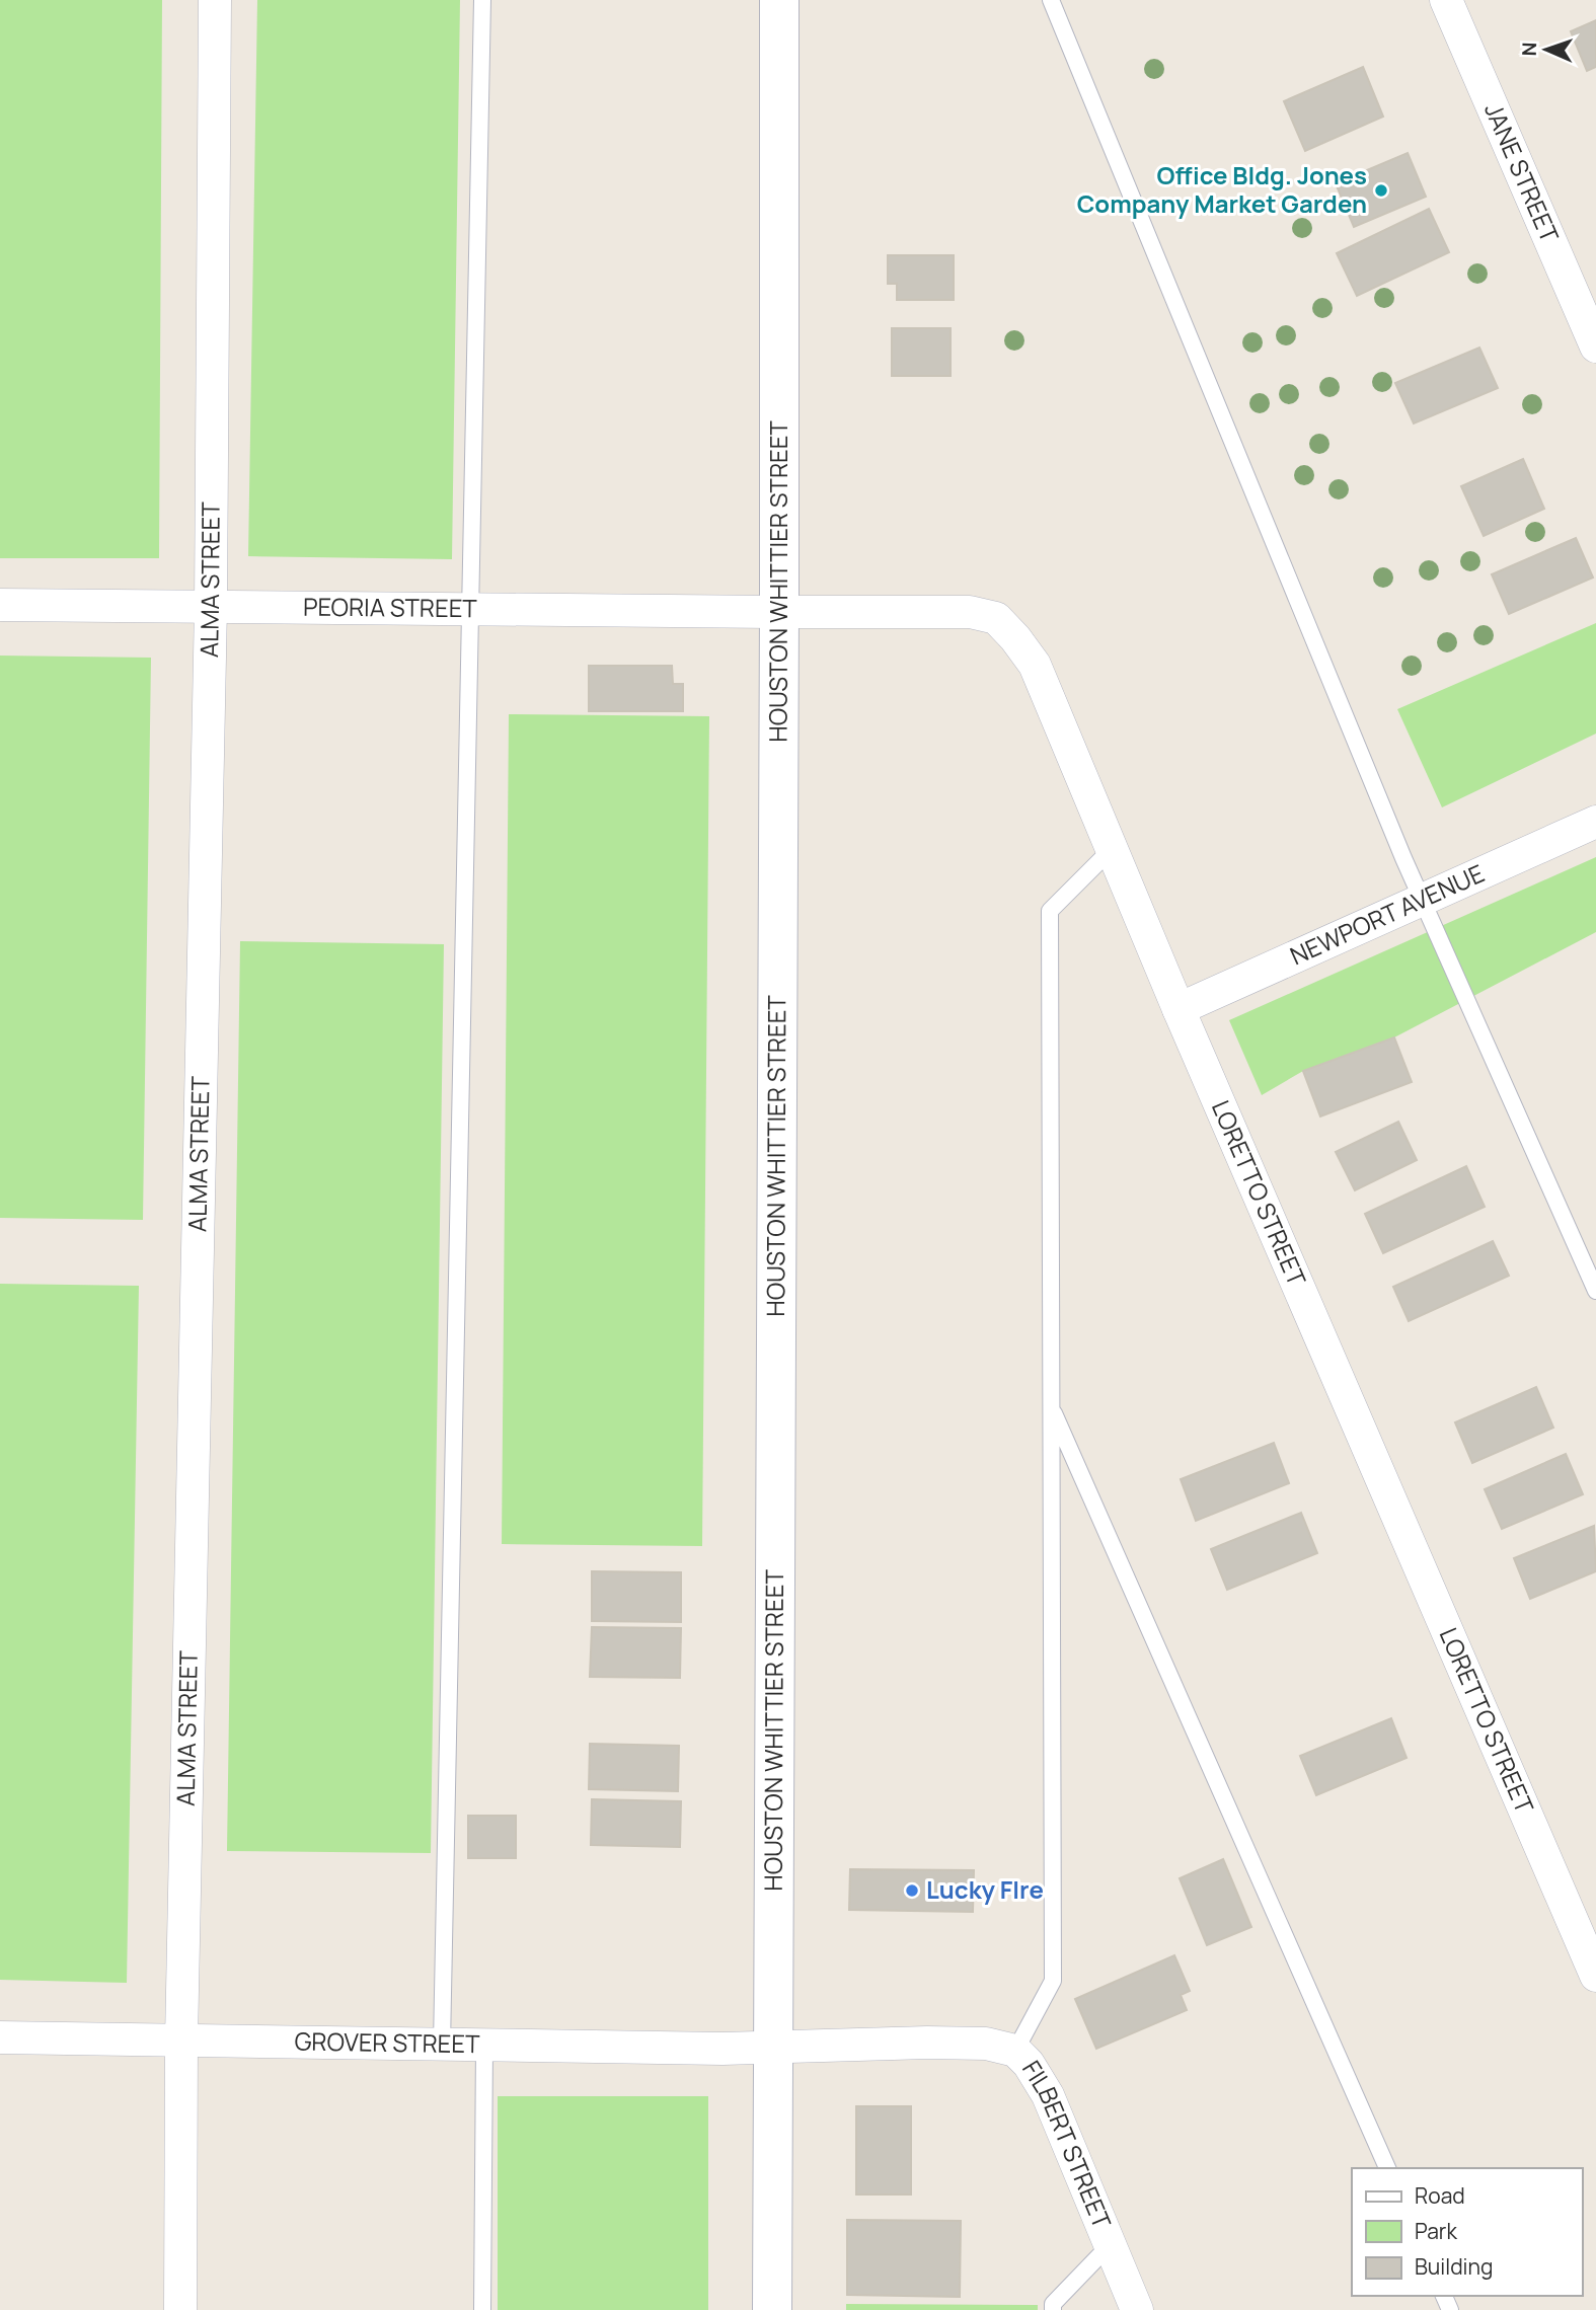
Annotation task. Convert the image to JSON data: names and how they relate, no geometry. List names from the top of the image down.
{
  "streets": {
    "street": [
      "JANE STREET",
      "ALMA STREET",
      "HOUSTON WHITTIER STREET",
      "PEORIA STREET",
      "NEWPORT AVENUE",
      "LORETTO STREET",
      "GROVER STREET",
      "FILBERT STREET"
    ]
  },
  "crossings": [
    ["ALMA STREET", "PEORIA STREET"],
    ["ALMA STREET", "GROVER STREET"],
    ["HOUSTON WHITTIER STREET", "PEORIA STREET"],
    ["HOUSTON WHITTIER STREET", "LORETTO STREET"],
    ["HOUSTON WHITTIER STREET", "GROVER STREET"],
    ["HOUSTON WHITTIER STREET", "FILBERT STREET"],
    ["PEORIA STREET", "LORETTO STREET"],
    ["NEWPORT AVENUE", "LORETTO STREET"],
    ["GROVER STREET", "FILBERT STREET"]
  ],
  "places": ["Office Bldg. Jones Company Market Garden", "Lucky FIre"],
  "legend": ["Road", "Park", "Building"],
  "north": "left"
}
